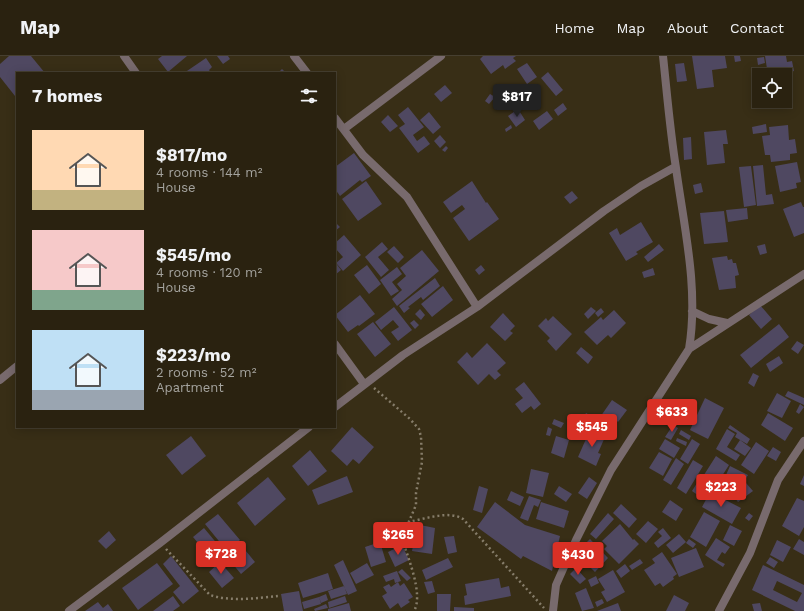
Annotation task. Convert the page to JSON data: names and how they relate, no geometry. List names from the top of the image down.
{
  "page": {
    "header": "Map",
    "nav": [
      "Home",
      "Map",
      "About",
      "Contact"
    ],
    "heading": "7 homes",
    "price": [
      "$817",
      "$633",
      "$545",
      "$223",
      "$265",
      "$728",
      "$430"
    ],
    "list": [
      {
        "name": "$817/mo",
        "note": "4 rooms · 144 m² · House"
      },
      {
        "name": "$545/mo",
        "note": "4 rooms · 120 m² · House"
      },
      {
        "name": "$223/mo",
        "note": "2 rooms · 52 m² · Apartment"
      }
    ]
  }
}
